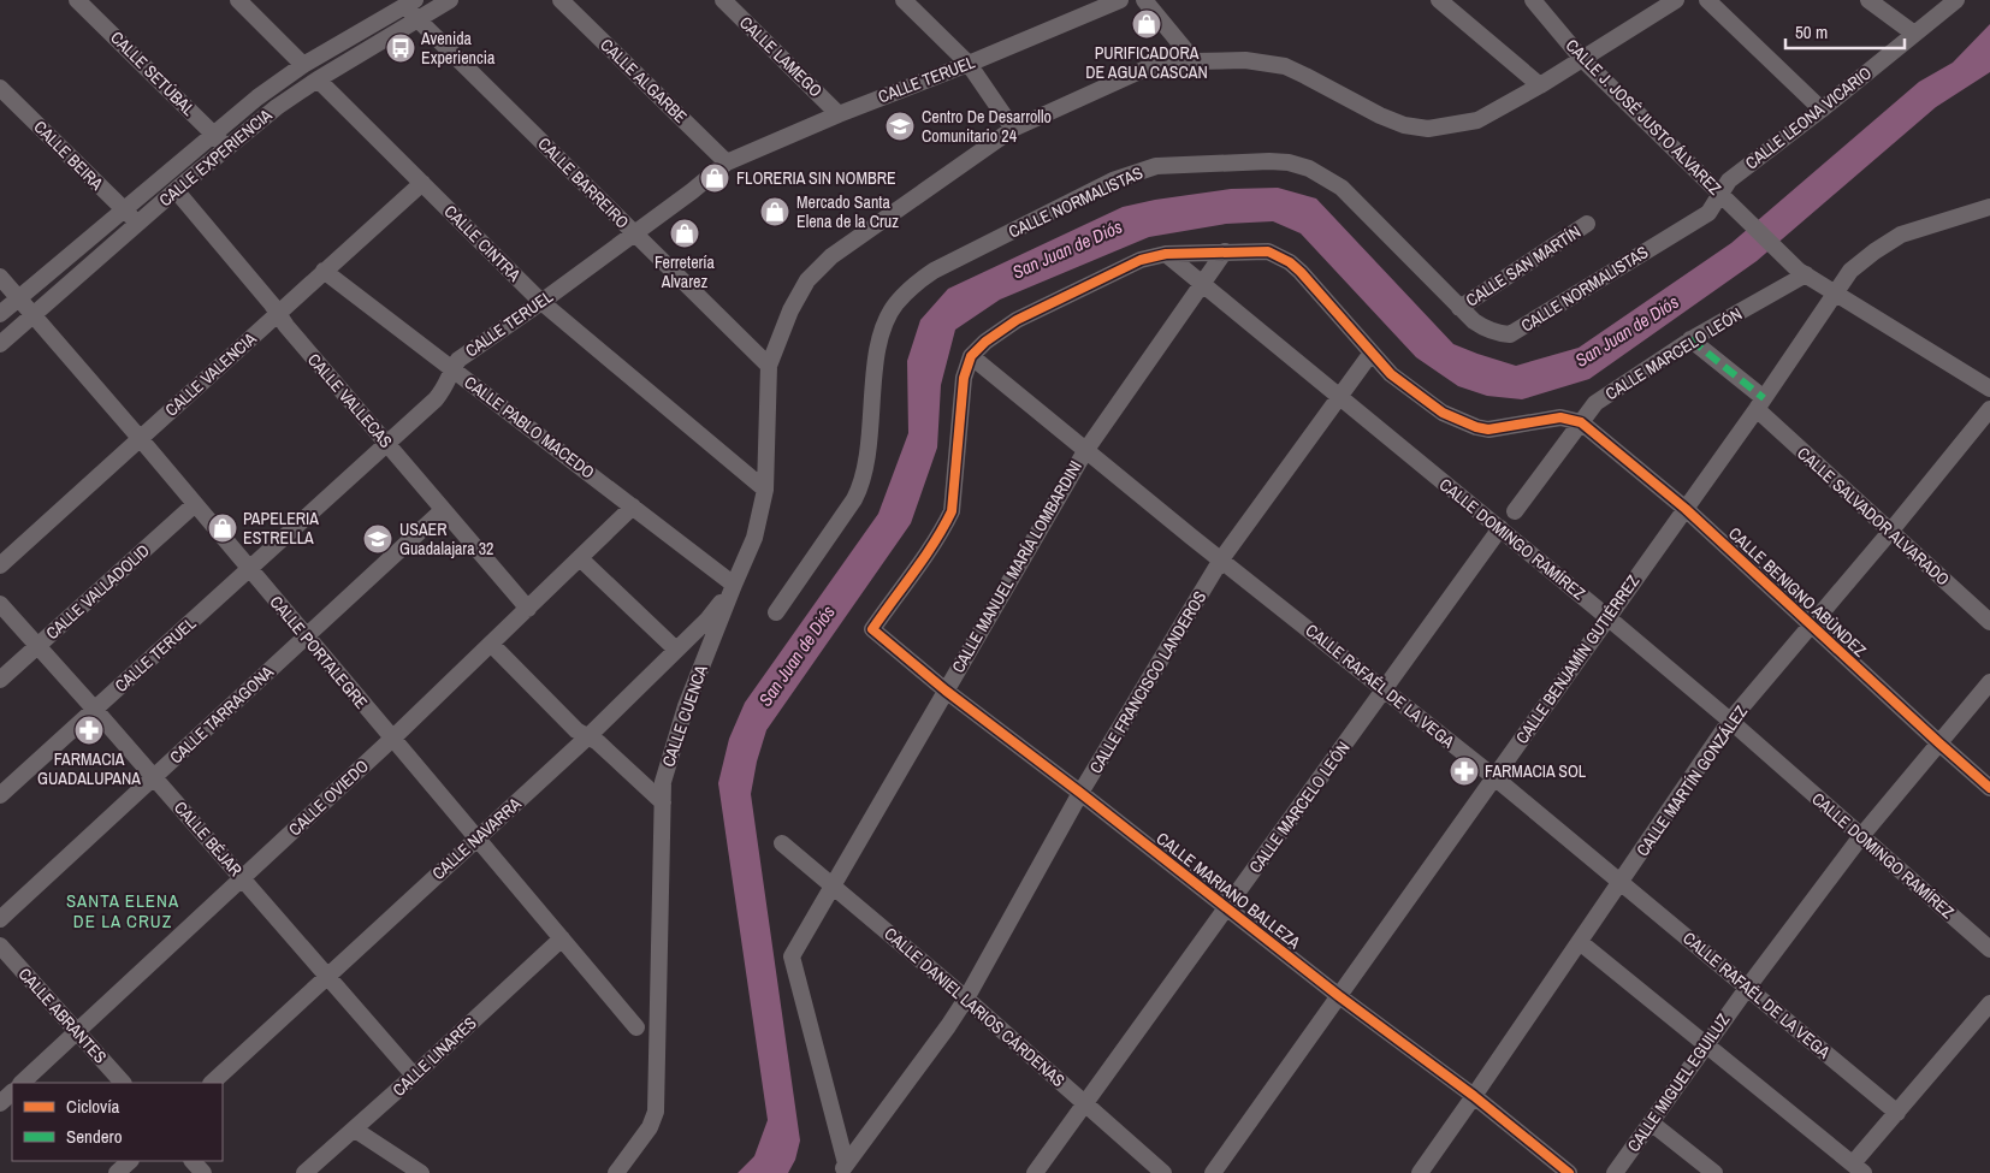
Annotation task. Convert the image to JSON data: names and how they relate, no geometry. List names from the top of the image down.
{
  "streets": {
    "street": [
      "CALLE LAMEGO",
      "CALLE SETÚBAL",
      "CALLE TERUEL",
      "CALLE ALGARBE",
      "CALLE J. JOSÉ JUSTO ÁLVAREZ",
      "CALLE LEONA VICARIO",
      "CALLE BEIRA",
      "CALLE EXPERIENCIA",
      "CALLE BARREIRO",
      "CALLE NORMALISTAS",
      "CALLE CINTRA",
      "CALLE SAN MARTÍN",
      "CALLE MARCELO LEÓN",
      "CALLE VALENCIA",
      "CALLE VALLECAS",
      "CALLE PABLO MACEDO",
      "CALLE SALVADOR ALVARADO",
      "CALLE DOMINGO RAMÍREZ",
      "CALLE MANUEL MARÍA LOMBARDINI",
      "CALLE VALLADOLID",
      "CALLE BENIGNO ABÙNDEZ",
      "CALLE PORTALEGRE",
      "CALLE BENJAMÍN GUTIÉRREZ",
      "CALLE FRANCISCO LANDEROS",
      "CALLE RAFAÉL DE LA VEGA",
      "CALLE TARRAGONA",
      "CALLE CUENCA",
      "CALLE MARTÍN GONZÁLEZ",
      "CALLE OVIEDO",
      "CALLE BÉJAR",
      "CALLE NAVARRA",
      "CALLE MARIANO BALLEZA",
      "CALLE DANIEL LARIOS CÁRDENAS",
      "CALLE ABRANTES",
      "CALLE LINARES",
      "CALLE MIGUEL EGUILUZ"
    ]
  },
  "crossings": [
    ["CALLE LAMEGO", "CALLE TERUEL"],
    ["CALLE SETÚBAL", "CALLE EXPERIENCIA"],
    ["CALLE TERUEL", "CALLE ALGARBE"],
    ["CALLE TERUEL", "CALLE BARREIRO"],
    ["CALLE TERUEL", "CALLE CINTRA"],
    ["CALLE TERUEL", "CALLE VALLECAS"],
    ["CALLE TERUEL", "CALLE PABLO MACEDO"],
    ["CALLE TERUEL", "CALLE PORTALEGRE"],
    ["CALLE TERUEL", "CALLE BÉJAR"],
    ["CALLE J. JOSÉ JUSTO ÁLVAREZ", "CALLE LEONA VICARIO"],
    ["CALLE J. JOSÉ JUSTO ÁLVAREZ", "CALLE NORMALISTAS"],
    ["CALLE J. JOSÉ JUSTO ÁLVAREZ", "CALLE MARCELO LEÓN"],
    ["CALLE J. JOSÉ JUSTO ÁLVAREZ", "CALLE BENJAMÍN GUTIÉRREZ"],
    ["CALLE J. JOSÉ JUSTO ÁLVAREZ", "CALLE CUENCA"],
    ["CALLE LEONA VICARIO", "CALLE NORMALISTAS"],
    ["CALLE BEIRA", "CALLE EXPERIENCIA"],
    ["CALLE EXPERIENCIA", "CALLE BARREIRO"],
    ["CALLE EXPERIENCIA", "CALLE CINTRA"],
    ["CALLE EXPERIENCIA", "CALLE VALLECAS"],
    ["CALLE EXPERIENCIA", "CALLE PORTALEGRE"],
    ["CALLE BARREIRO", "CALLE CUENCA"],
    ["CALLE NORMALISTAS", "CALLE SAN MARTÍN"],
    ["CALLE CINTRA", "CALLE VALENCIA"],
    ["CALLE CINTRA", "CALLE CUENCA"],
    ["CALLE MARCELO LEÓN", "CALLE SALVADOR ALVARADO"],
    ["CALLE MARCELO LEÓN", "CALLE DOMINGO RAMÍREZ"],
    ["CALLE MARCELO LEÓN", "CALLE BENIGNO ABÙNDEZ"],
    ["CALLE MARCELO LEÓN", "CALLE RAFAÉL DE LA VEGA"],
    ["CALLE MARCELO LEÓN", "CALLE MARIANO BALLEZA"],
    ["CALLE MARCELO LEÓN", "CALLE DANIEL LARIOS CÁRDENAS"],
    ["CALLE VALENCIA", "CALLE VALLECAS"],
    ["CALLE VALENCIA", "CALLE PABLO MACEDO"],
    ["CALLE VALENCIA", "CALLE PORTALEGRE"],
    ["CALLE VALLECAS", "CALLE TARRAGONA"],
    ["CALLE VALLECAS", "CALLE OVIEDO"],
    ["CALLE PABLO MACEDO", "CALLE CUENCA"],
    ["CALLE PABLO MACEDO", "CALLE OVIEDO"],
    ["CALLE PABLO MACEDO", "CALLE NAVARRA"],
    ["CALLE SALVADOR ALVARADO", "CALLE BENJAMÍN GUTIÉRREZ"],
    ["CALLE SALVADOR ALVARADO", "CALLE MARTÍN GONZÁLEZ"],
    ["CALLE DOMINGO RAMÍREZ", "CALLE MANUEL MARÍA LOMBARDINI"],
    ["CALLE DOMINGO RAMÍREZ", "CALLE BENJAMÍN GUTIÉRREZ"],
    ["CALLE DOMINGO RAMÍREZ", "CALLE FRANCISCO LANDEROS"],
    ["CALLE DOMINGO RAMÍREZ", "CALLE MARTÍN GONZÁLEZ"],
    ["CALLE DOMINGO RAMÍREZ", "CALLE MIGUEL EGUILUZ"],
    ["CALLE MANUEL MARÍA LOMBARDINI", "CALLE FRANCISCO LANDEROS"],
    ["CALLE MANUEL MARÍA LOMBARDINI", "CALLE RAFAÉL DE LA VEGA"],
    ["CALLE MANUEL MARÍA LOMBARDINI", "CALLE MARIANO BALLEZA"],
    ["CALLE MANUEL MARÍA LOMBARDINI", "CALLE DANIEL LARIOS CÁRDENAS"],
    ["CALLE VALLADOLID", "CALLE PORTALEGRE"],
    ["CALLE VALLADOLID", "CALLE BÉJAR"],
    ["CALLE BENIGNO ABÙNDEZ", "CALLE BENJAMÍN GUTIÉRREZ"],
    ["CALLE BENIGNO ABÙNDEZ", "CALLE MARTÍN GONZÁLEZ"],
    ["CALLE BENIGNO ABÙNDEZ", "CALLE MIGUEL EGUILUZ"],
    ["CALLE PORTALEGRE", "CALLE TARRAGONA"],
    ["CALLE PORTALEGRE", "CALLE OVIEDO"],
    ["CALLE PORTALEGRE", "CALLE NAVARRA"],
    ["CALLE PORTALEGRE", "CALLE LINARES"],
    ["CALLE BENJAMÍN GUTIÉRREZ", "CALLE RAFAÉL DE LA VEGA"],
    ["CALLE BENJAMÍN GUTIÉRREZ", "CALLE MARIANO BALLEZA"],
    ["CALLE FRANCISCO LANDEROS", "CALLE RAFAÉL DE LA VEGA"],
    ["CALLE FRANCISCO LANDEROS", "CALLE MARIANO BALLEZA"],
    ["CALLE FRANCISCO LANDEROS", "CALLE DANIEL LARIOS CÁRDENAS"],
    ["CALLE RAFAÉL DE LA VEGA", "CALLE MARTÍN GONZÁLEZ"],
    ["CALLE RAFAÉL DE LA VEGA", "CALLE MARIANO BALLEZA"],
    ["CALLE RAFAÉL DE LA VEGA", "CALLE MIGUEL EGUILUZ"],
    ["CALLE TARRAGONA", "CALLE BÉJAR"],
    ["CALLE CUENCA", "CALLE NAVARRA"],
    ["CALLE MARTÍN GONZÁLEZ", "CALLE MARIANO BALLEZA"],
    ["CALLE OVIEDO", "CALLE BÉJAR"],
    ["CALLE OVIEDO", "CALLE ABRANTES"],
    ["CALLE BÉJAR", "CALLE NAVARRA"],
    ["CALLE BÉJAR", "CALLE LINARES"]
  ],
  "districts": ["SANTA ELENA DE LA CRUZ"],
  "water": ["San Juan de Diós"],
  "places": {
    "shop": [
      "PURIFICADORA DE AGUA CASCAN",
      "FLORERIA SIN NOMBRE",
      "Mercado Santa Elena de la Cruz",
      "Ferretería Alvarez",
      "PAPELERIA ESTRELLA"
    ],
    "bus stop": ["Avenida Experiencia"],
    "school or university": ["Centro De Desarrollo Comunitario 24", "USAER Guadalajara 32"],
    "pharmacy": ["FARMACIA GUADALUPANA", "FARMACIA SOL"]
  },
  "legend": ["Ciclovía", "Sendero"],
  "scale_bar": "50 m"
}
